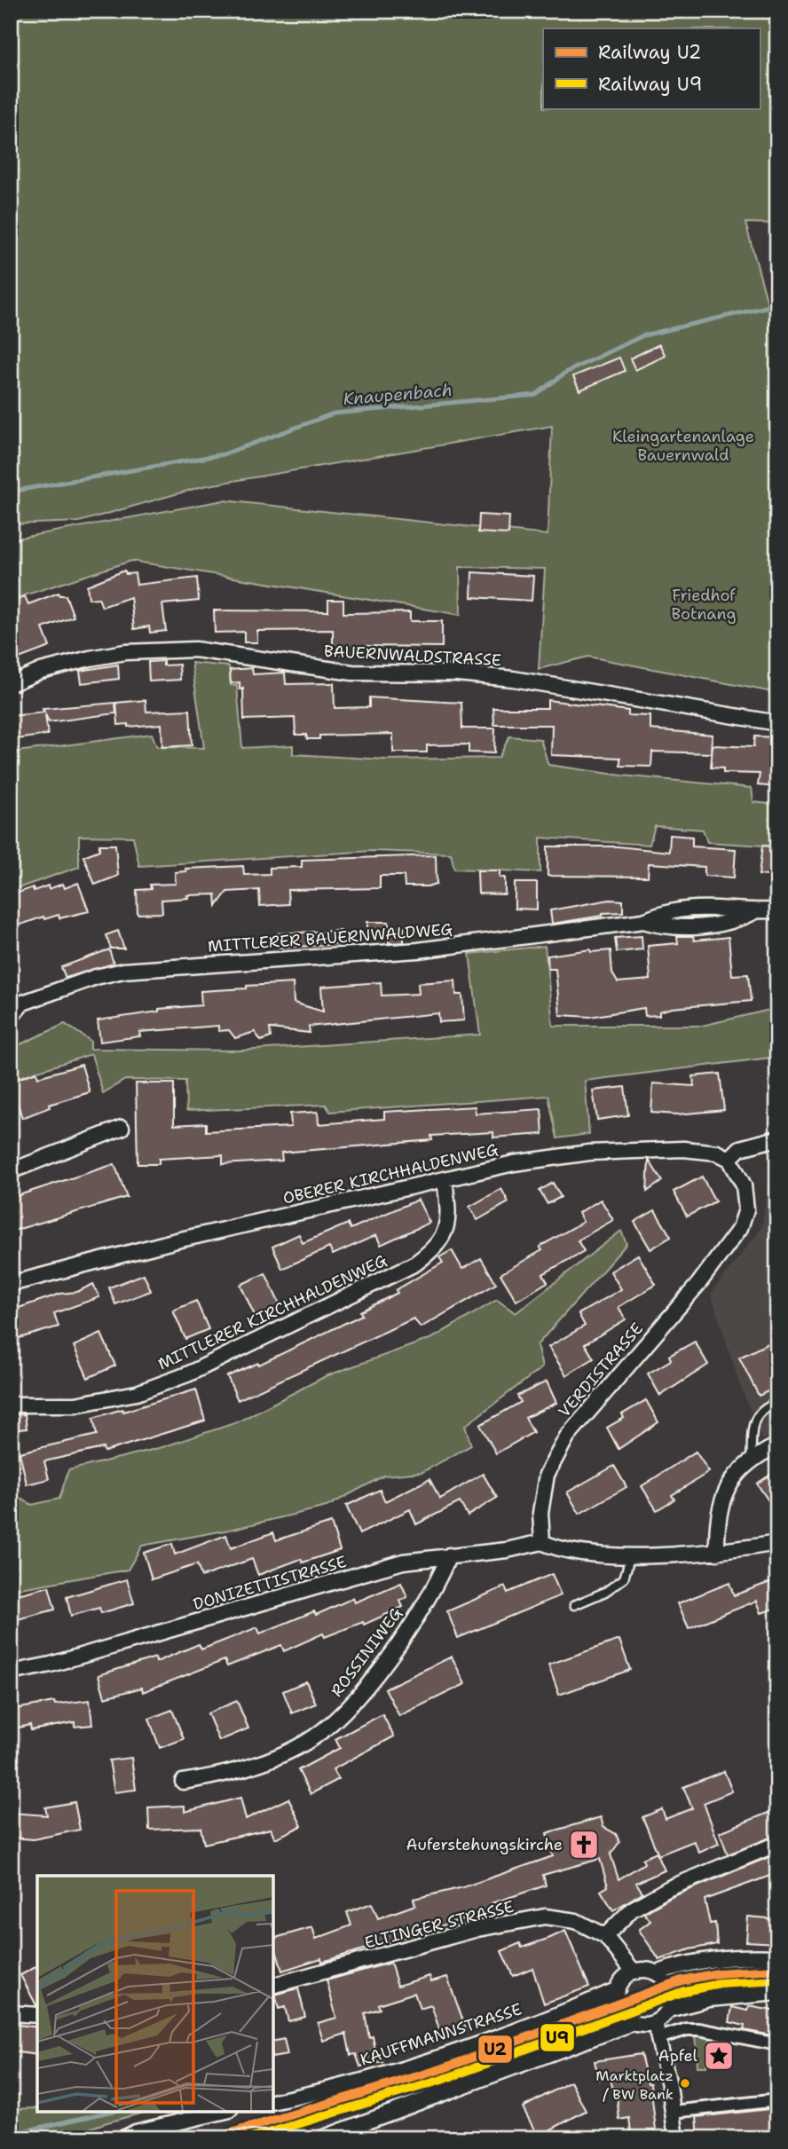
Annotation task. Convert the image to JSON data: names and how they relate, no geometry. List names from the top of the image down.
{
  "streets": {
    "street": [
      "BAUERNWALDSTRASSE",
      "MITTLERER BAUERNWALDWEG",
      "OBERER KIRCHHALDENWEG",
      "MITTLERER KIRCHHALDENWEG",
      "VERDISTRASSE",
      "DONIZETTISTRASSE",
      "ROSSINIWEG",
      "ELTINGER STRASSE",
      "KAUFFMANNSTRASSE"
    ]
  },
  "crossings": [
    ["OBERER KIRCHHALDENWEG", "MITTLERER KIRCHHALDENWEG"],
    ["OBERER KIRCHHALDENWEG", "VERDISTRASSE"],
    ["VERDISTRASSE", "DONIZETTISTRASSE"],
    ["DONIZETTISTRASSE", "ROSSINIWEG"],
    ["ELTINGER STRASSE", "KAUFFMANNSTRASSE"]
  ],
  "water": ["Knaupenbach"],
  "parks": ["Kleingartenanlage Bauernwald", "Friedhof Botnang"],
  "places": {
    "church": ["Auferstehungskirche"],
    "place": ["Apfel"],
    "other": ["Marktplatz / BW Bank"]
  },
  "lines": ["rail line U2", "rail line U9"],
  "legend": ["Railway U2", "Railway U9"]
}
